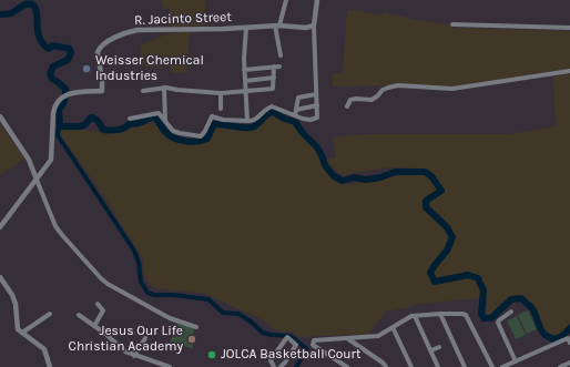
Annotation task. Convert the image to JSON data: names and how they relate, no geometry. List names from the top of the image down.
{
  "streets": {
    "street": ["R. Jacinto Street"]
  },
  "places": ["Weisser Chemical Industries", "Jesus Our Life Christian Academy", "JOLCA Basketball Court"]
}
